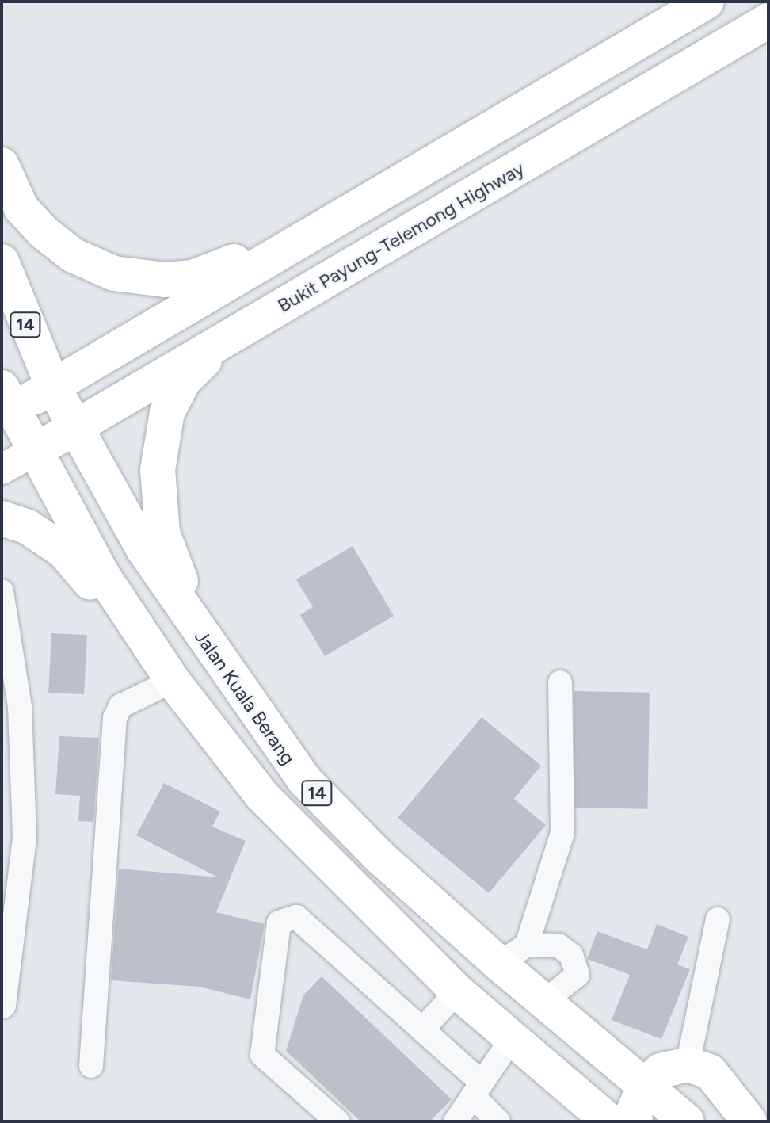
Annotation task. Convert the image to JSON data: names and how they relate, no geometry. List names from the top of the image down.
{
  "streets": {
    "highway": ["Bukit Payung-Telemong Highway", "14", "Jalan Kuala Berang"]
  },
  "crossings": [
    ["Bukit Payung-Telemong Highway", "14"],
    ["Bukit Payung-Telemong Highway", "Jalan Kuala Berang"]
  ]
}
